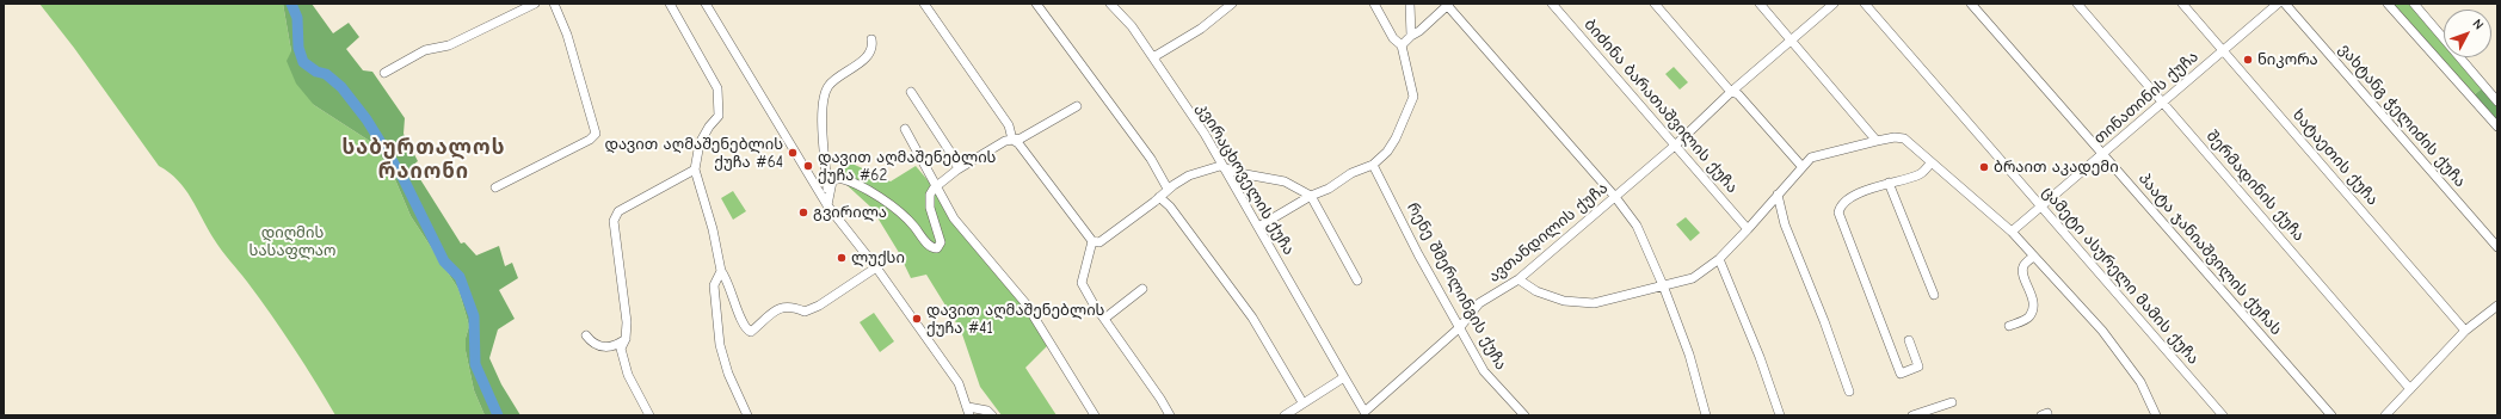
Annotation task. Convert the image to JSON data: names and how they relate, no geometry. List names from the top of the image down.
{
  "streets": {
    "street": [
      "თინათინის ქუჩა",
      "ბიძინა ბარათაშვილის ქუჩა",
      "ვახტანგ ჭელიძის ქუჩა",
      "ხატაეთის ქუჩა",
      "კვირაცხოველის ქუჩა",
      "შერმადინის ქუჩა",
      "ავთანდილის ქუჩა",
      "პაატა ჯანიაშვილის ქუჩას",
      "ცამეტი ასურელი მამის ქუჩა",
      "რენე შმერლინგის ქუჩა"
    ]
  },
  "crossings": [
    ["თინათინის ქუჩა", "ხატაეთის ქუჩა"],
    ["თინათინის ქუჩა", "შერმადინის ქუჩა"],
    ["თინათინის ქუჩა", "პაატა ჯანიაშვილის ქუჩას"],
    ["თინათინის ქუჩა", "ცამეტი ასურელი მამის ქუჩა"],
    ["ბიძინა ბარათაშვილის ქუჩა", "ავთანდილის ქუჩა"],
    ["კვირაცხოველის ქუჩა", "ავთანდილის ქუჩა"],
    ["ავთანდილის ქუჩა", "რენე შმერლინგის ქუჩა"]
  ],
  "districts": ["საბურთალოს რაიონი"],
  "parks": ["დიღმის სასაფლაო"],
  "places": [
    "ნიკორა",
    "დავით აღმაშენებლის ქუჩა #64",
    "დავით აღმაშენებლის ქუჩა #62",
    "ბრაით აკადემი",
    "გვირილა",
    "ლუქსი",
    "დავით აღმაშენებლის ქუჩა #41"
  ],
  "north": "top right"
}
